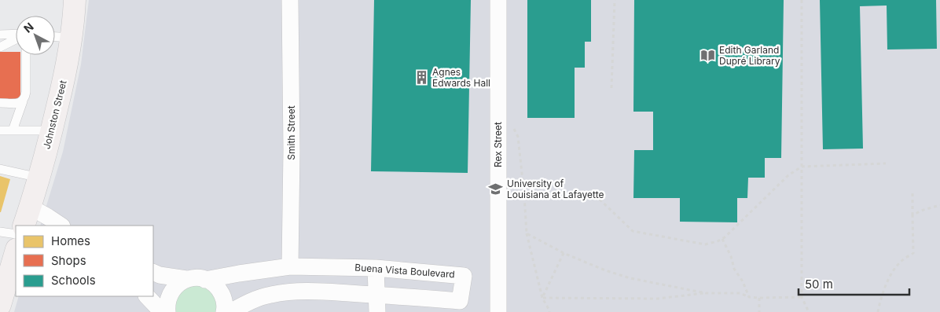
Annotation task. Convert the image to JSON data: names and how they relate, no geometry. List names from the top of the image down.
{
  "streets": {
    "main road": ["Johnston Street"],
    "street": ["Smith Street", "Rex Street", "Buena Vista Boulevard"]
  },
  "crossings": [
    ["Smith Street", "Buena Vista Boulevard"]
  ],
  "places": {
    "library": ["Edith Garland Dupré Library"],
    "building": ["Agnes Edwards Hall"],
    "school or university": ["University of Louisiana at Lafayette"]
  },
  "legend": ["Homes", "Shops", "Schools"],
  "scale_bar": "50 m",
  "north": "top left"
}
